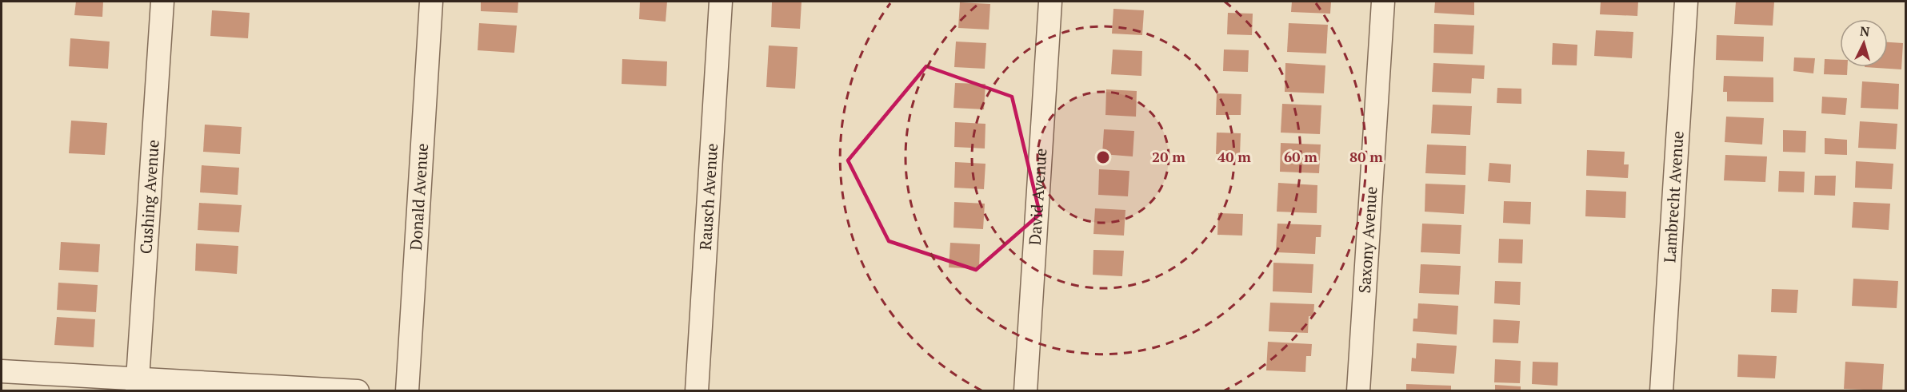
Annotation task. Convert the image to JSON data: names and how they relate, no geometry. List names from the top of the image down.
{
  "streets": {
    "street": [
      "Cushing Avenue",
      "Lambrecht Avenue",
      "Donald Avenue",
      "Rausch Avenue",
      "David Avenue",
      "Saxony Avenue"
    ]
  },
  "north": "top",
  "rings": [
    "20 m",
    "40 m",
    "60 m",
    "80 m"
  ]
}
